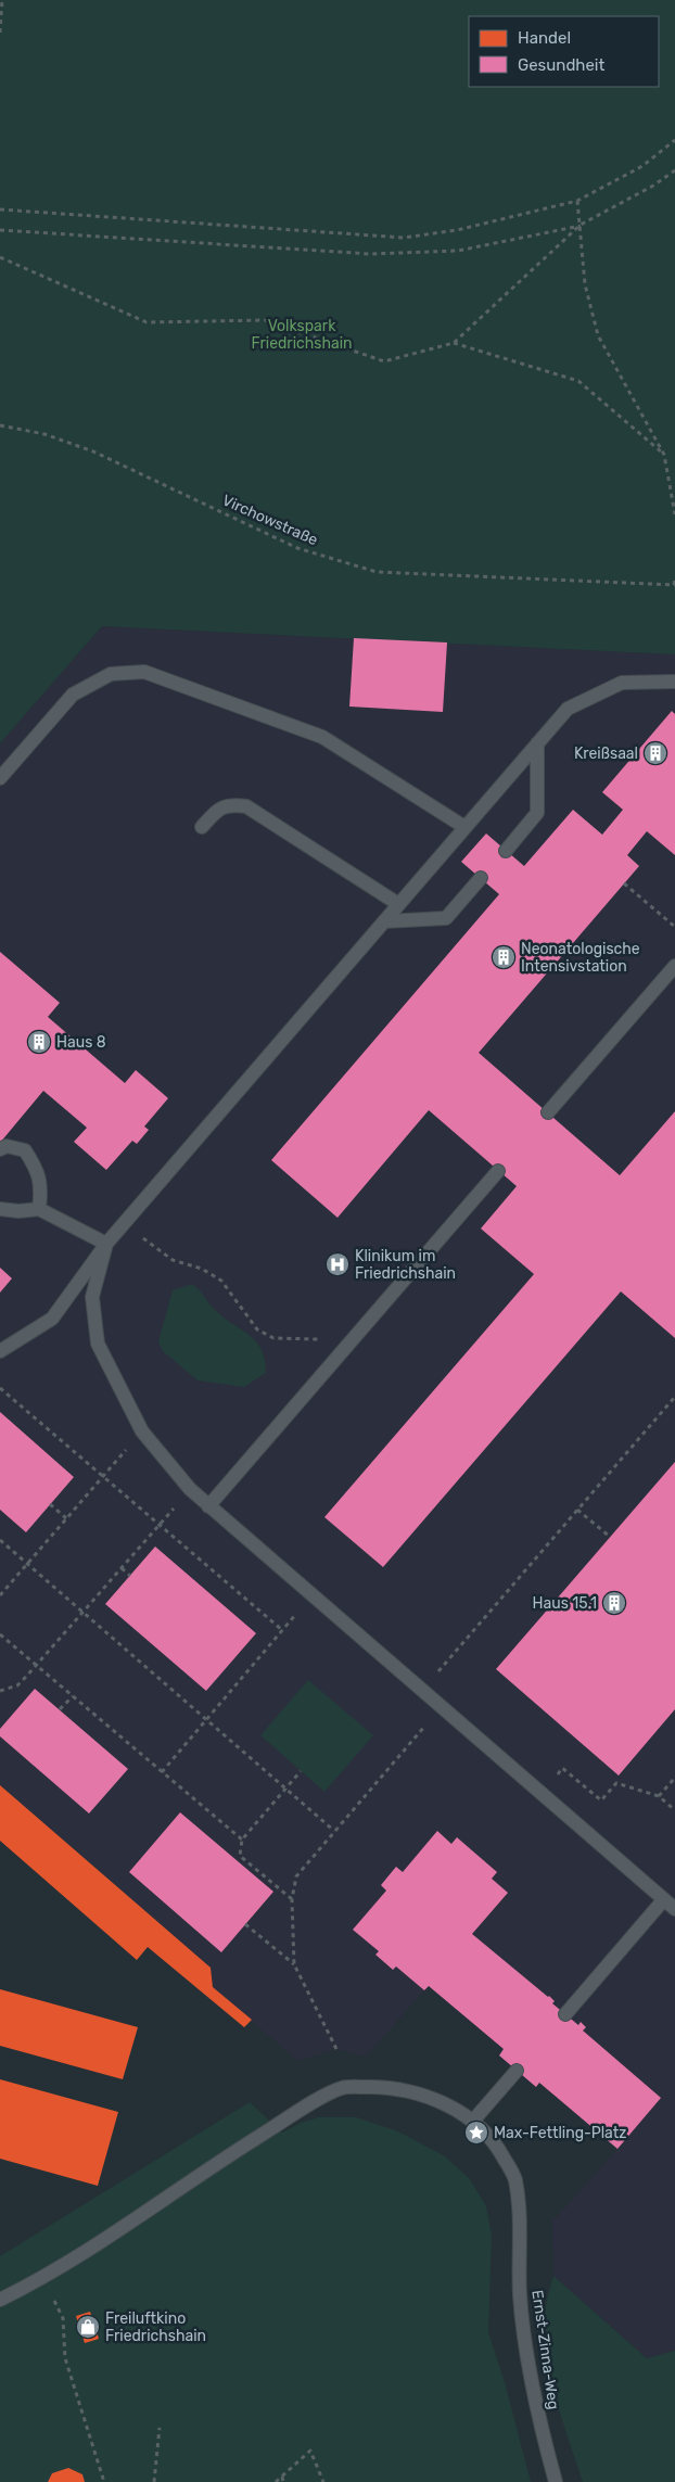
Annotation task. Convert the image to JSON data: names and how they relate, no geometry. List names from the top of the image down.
{
  "streets": {
    "lane": ["Ernst-Zinna-Weg"],
    "path": ["Virchowstraße"]
  },
  "parks": ["Volkspark Friedrichshain"],
  "places": {
    "building": [
      "Kreißsaal",
      "Neonatologische Intensivstation",
      "Haus 8",
      "Haus 15.1"
    ],
    "hospital": ["Klinikum im Friedrichshain"],
    "place": ["Max-Fettling-Platz"],
    "shop": ["Freiluftkino Friedrichshain"]
  },
  "legend": ["Handel", "Gesundheit"]
}
